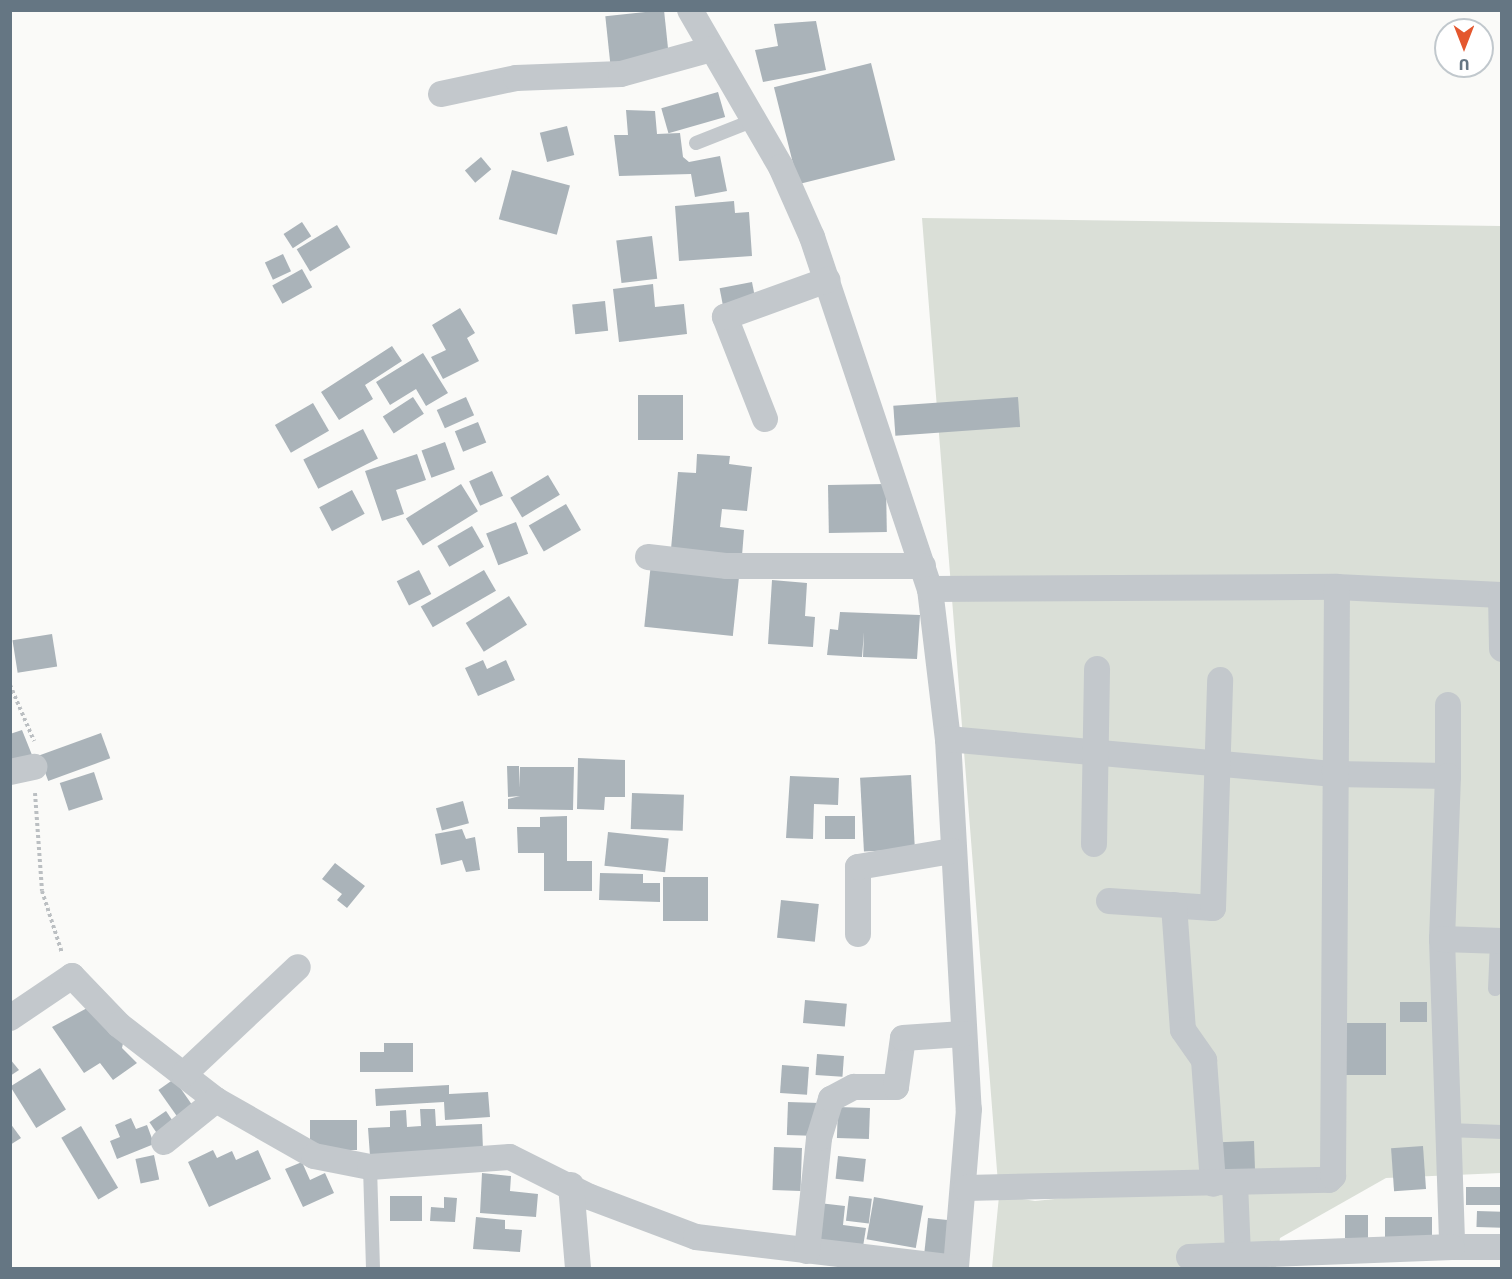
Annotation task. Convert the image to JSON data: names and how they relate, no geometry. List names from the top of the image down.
{
  "north": "bottom"
}
